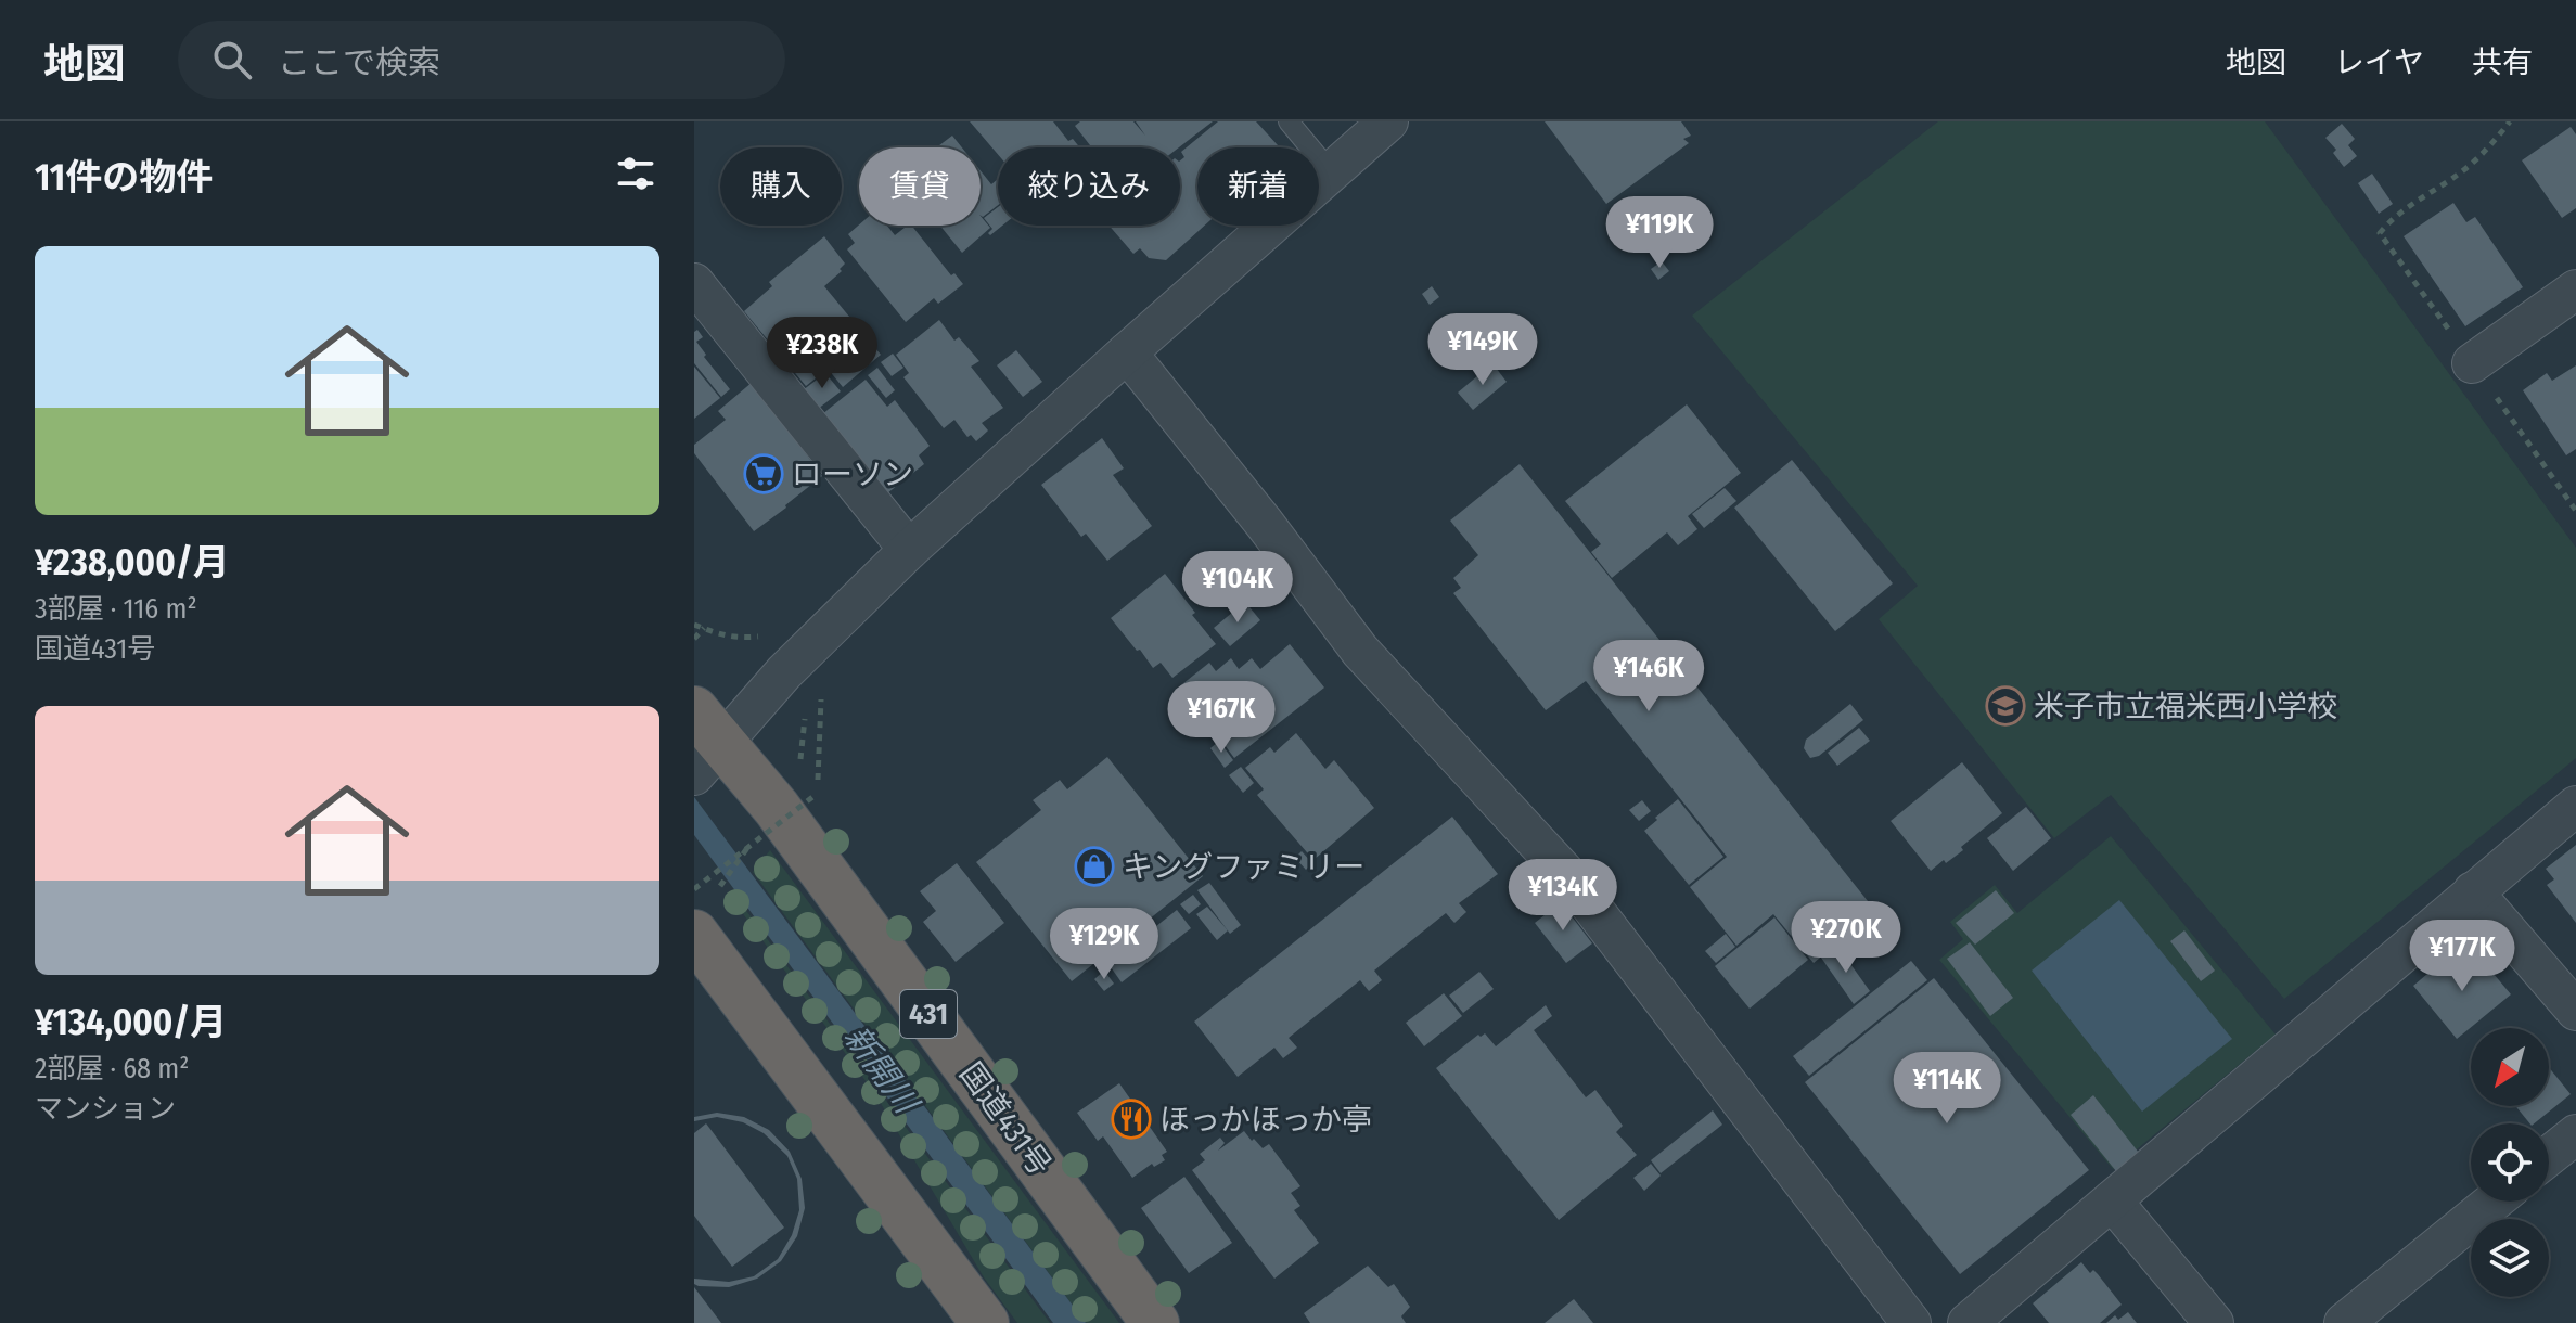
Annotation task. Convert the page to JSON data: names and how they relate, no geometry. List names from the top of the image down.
{
  "streets": {
    "highway": ["431", "国道431号"]
  },
  "water": ["新開川"],
  "places": {
    "supermarket": ["ローソン"],
    "school or university": ["米子市立福米西小学校"],
    "shop": ["キングファミリー"],
    "restaurant": ["ほっかほっか亭"]
  },
  "north": "bottom left",
  "page": {
    "header": "地図",
    "search": "ここで検索",
    "nav": ["地図", "レイヤ", "共有"],
    "heading": "11件の物件",
    "chip": [
      "購入",
      "賃貸",
      "絞り込み",
      "新着"
    ],
    "price": [
      "¥119K",
      "¥149K",
      "¥238K",
      "¥104K",
      "¥146K",
      "¥167K",
      "¥134K",
      "¥270K",
      "¥129K",
      "¥177K",
      "¥114K"
    ],
    "list": [
      {
        "name": "¥238,000/月",
        "note": "3部屋 · 116 m² · 国道431号"
      },
      {
        "name": "¥134,000/月",
        "note": "2部屋 · 68 m² · マンション"
      }
    ]
  }
}
